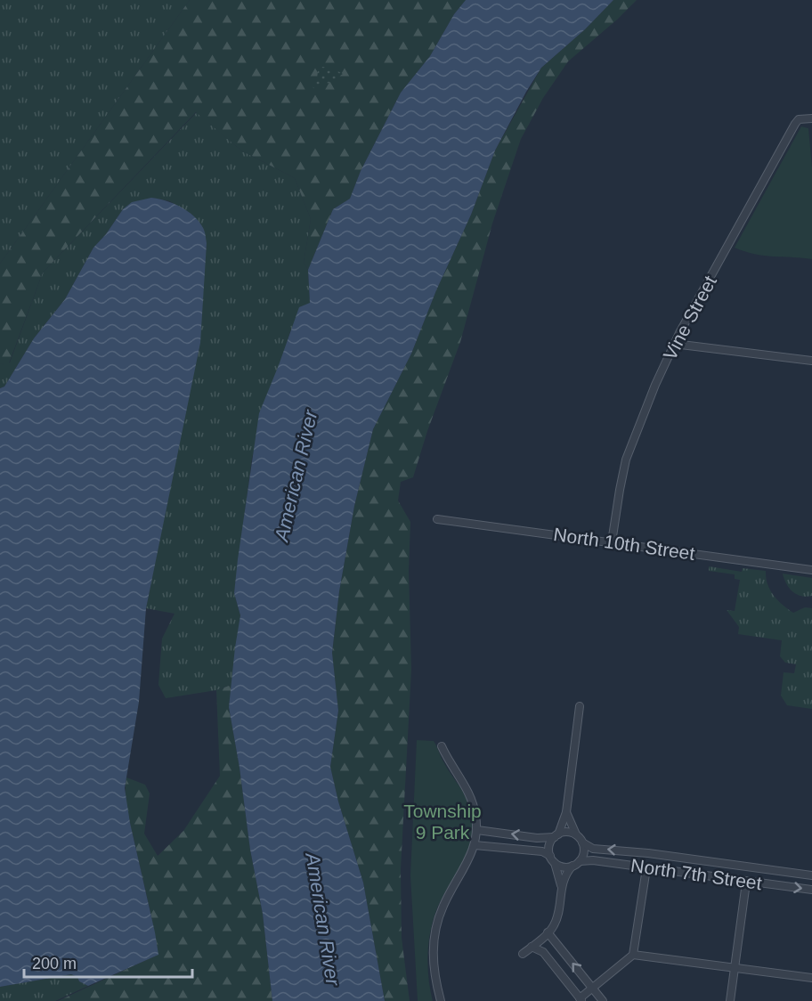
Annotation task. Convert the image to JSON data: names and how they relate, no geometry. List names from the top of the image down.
{
  "streets": {
    "street": ["Vine Street", "North 10th Street", "North 7th Street"]
  },
  "crossings": [
    ["Vine Street", "North 10th Street"]
  ],
  "water": ["American River"],
  "parks": ["Township 9 Park"],
  "scale_bar": "200 m"
}
